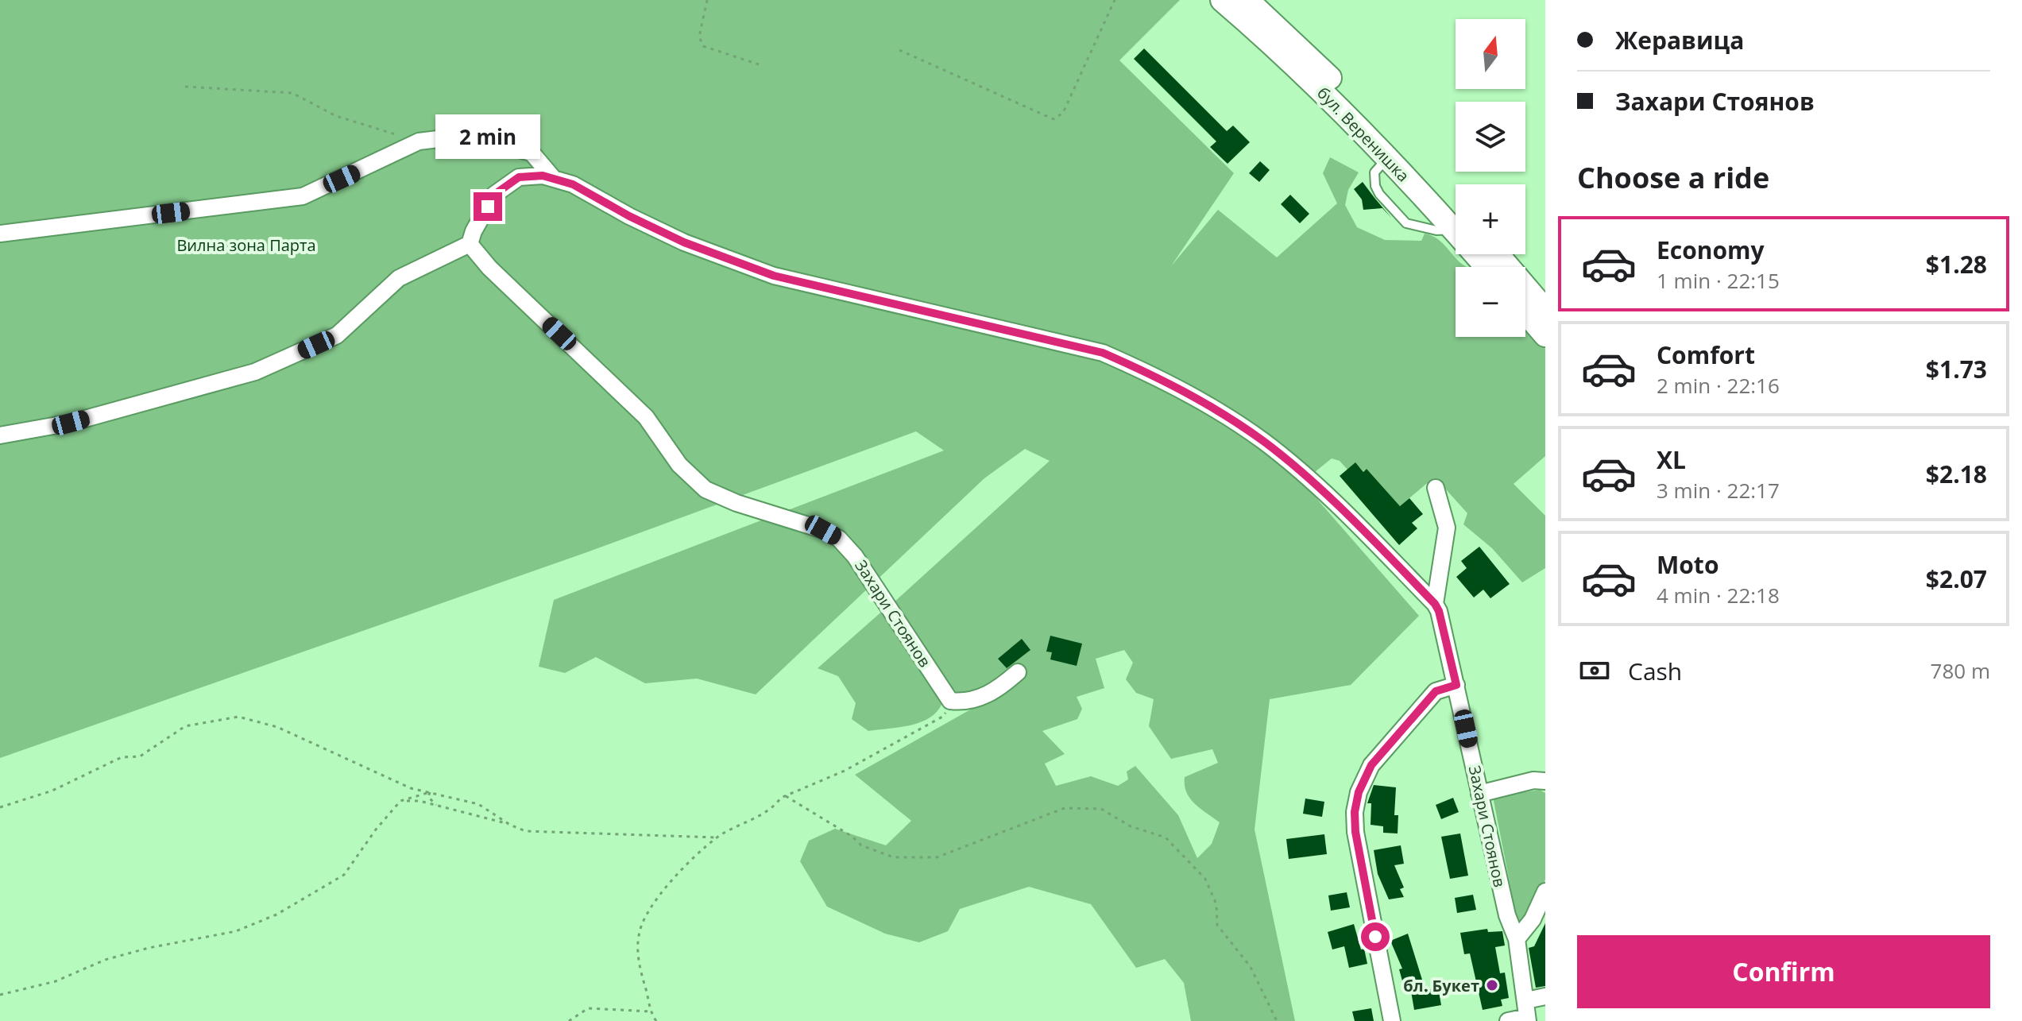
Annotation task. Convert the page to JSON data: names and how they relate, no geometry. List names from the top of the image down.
{
  "streets": {
    "main road": ["бул. Веренишка"],
    "street": ["Захари Стоянов"]
  },
  "parks": ["Вилна зона Парта"],
  "places": ["бл. Букет"],
  "north": "top",
  "page": {
    "banner": ["Жеравица", "Захари Стоянов"],
    "map_buttons": ["+", "−"],
    "bubble": "2 min",
    "heading": "Choose a ride",
    "list": [
      {
        "name": "Economy",
        "note": "1 min · 22:15",
        "value": "$1.28"
      },
      {
        "name": "Comfort",
        "note": "2 min · 22:16",
        "value": "$1.73"
      },
      {
        "name": "XL",
        "note": "3 min · 22:17",
        "value": "$2.18"
      },
      {
        "name": "Moto",
        "note": "4 min · 22:18",
        "value": "$2.07"
      }
    ],
    "pay": ["Cash", "780 m"],
    "buttons": "Confirm"
  }
}
